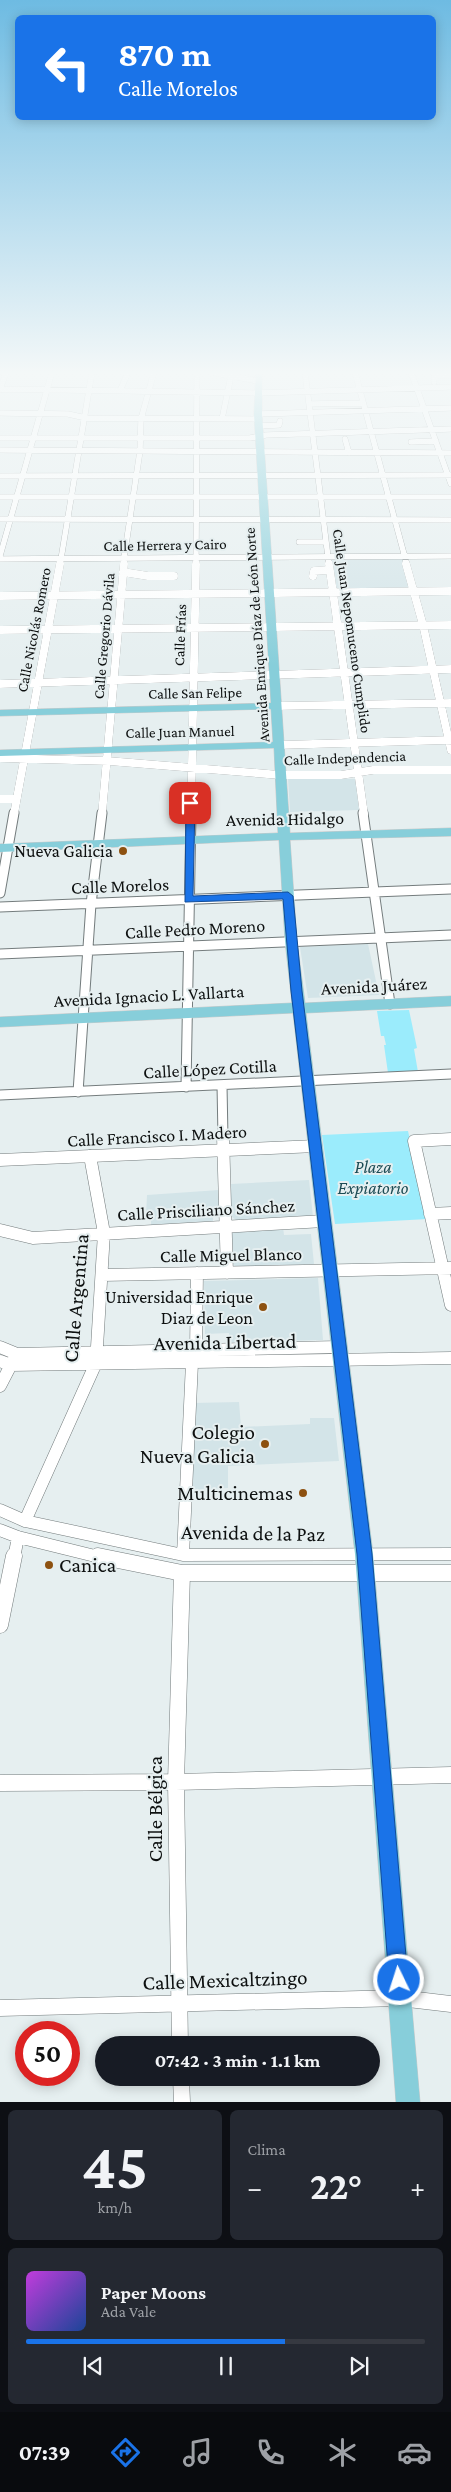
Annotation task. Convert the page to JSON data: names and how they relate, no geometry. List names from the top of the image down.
{
  "streets": {
    "main road": [
      "Avenida Enrique Díaz de León Norte",
      "Calle San Felipe",
      "Calle Juan Manuel",
      "Avenida Hidalgo",
      "Avenida Juárez",
      "Avenida Ignacio L. Vallarta"
    ],
    "street": [
      "Calle Herrera y Cairo",
      "Calle Nicolás Romero",
      "Calle Juan Nepomuceno Cumplido",
      "Calle Frías",
      "Calle Gregorio Dávila",
      "Calle Independencia",
      "Calle Morelos",
      "Calle Pedro Moreno",
      "Calle López Cotilla",
      "Calle Francisco I. Madero",
      "Calle Prisciliano Sánchez",
      "Calle Miguel Blanco",
      "Calle Argentina",
      "Avenida Libertad",
      "Avenida de la Paz",
      "Calle Bélgica",
      "Calle Mexicaltzingo"
    ]
  },
  "crossings": [
    ["Calle Herrera y Cairo", "Calle Nicolás Romero"],
    ["Calle Herrera y Cairo", "Calle Juan Nepomuceno Cumplido"],
    ["Calle Herrera y Cairo", "Calle Frías"],
    ["Calle Herrera y Cairo", "Avenida Enrique Díaz de León Norte"],
    ["Calle Herrera y Cairo", "Calle Gregorio Dávila"],
    ["Calle Nicolás Romero", "Calle San Felipe"],
    ["Calle Nicolás Romero", "Calle Juan Manuel"],
    ["Calle Nicolás Romero", "Calle Independencia"],
    ["Calle Nicolás Romero", "Avenida Hidalgo"],
    ["Calle Juan Nepomuceno Cumplido", "Calle San Felipe"],
    ["Calle Juan Nepomuceno Cumplido", "Calle Juan Manuel"],
    ["Calle Juan Nepomuceno Cumplido", "Calle Independencia"],
    ["Calle Juan Nepomuceno Cumplido", "Avenida Hidalgo"],
    ["Calle Juan Nepomuceno Cumplido", "Calle Morelos"],
    ["Calle Juan Nepomuceno Cumplido", "Calle Pedro Moreno"],
    ["Calle Juan Nepomuceno Cumplido", "Avenida Juárez"],
    ["Calle Frías", "Calle San Felipe"],
    ["Calle Frías", "Calle Juan Manuel"],
    ["Calle Frías", "Calle Independencia"],
    ["Calle Frías", "Avenida Hidalgo"],
    ["Calle Frías", "Calle Morelos"],
    ["Calle Frías", "Calle Pedro Moreno"],
    ["Calle Frías", "Avenida Ignacio L. Vallarta"],
    ["Calle Frías", "Calle López Cotilla"],
    ["Avenida Enrique Díaz de León Norte", "Calle San Felipe"],
    ["Avenida Enrique Díaz de León Norte", "Calle Juan Manuel"],
    ["Avenida Enrique Díaz de León Norte", "Calle Independencia"],
    ["Avenida Enrique Díaz de León Norte", "Avenida Hidalgo"],
    ["Avenida Enrique Díaz de León Norte", "Calle Morelos"],
    ["Avenida Enrique Díaz de León Norte", "Calle Pedro Moreno"],
    ["Calle Gregorio Dávila", "Calle San Felipe"],
    ["Calle Gregorio Dávila", "Calle Juan Manuel"],
    ["Calle Gregorio Dávila", "Calle Independencia"],
    ["Calle Gregorio Dávila", "Avenida Hidalgo"],
    ["Calle Gregorio Dávila", "Calle Morelos"],
    ["Calle Juan Manuel", "Calle Independencia"],
    ["Avenida Juárez", "Avenida Ignacio L. Vallarta"],
    ["Calle Francisco I. Madero", "Calle Argentina"],
    ["Calle Prisciliano Sánchez", "Calle Argentina"],
    ["Calle Miguel Blanco", "Calle Argentina"],
    ["Calle Argentina", "Avenida Libertad"],
    ["Calle Argentina", "Avenida de la Paz"],
    ["Avenida de la Paz", "Calle Bélgica"],
    ["Calle Bélgica", "Calle Mexicaltzingo"]
  ],
  "parks": ["Plaza Expiatorio"],
  "places": [
    "Nueva Galicia",
    "Universidad Enrique Diaz de Leon",
    "Colegio Nueva Galicia",
    "Multicinemas",
    "Canica"
  ],
  "page": {
    "turn": ["870 m", "Calle Morelos"],
    "limit": "50",
    "trip": "07:42 · 3 min · 1.1 km",
    "tile": [
      ["45", "km/h"],
      "Clima"
    ],
    "heat": ["−", "22°", "+"],
    "song": ["Paper Moons", "Ada Vale"],
    "tabs": "07:39"
  }
}
